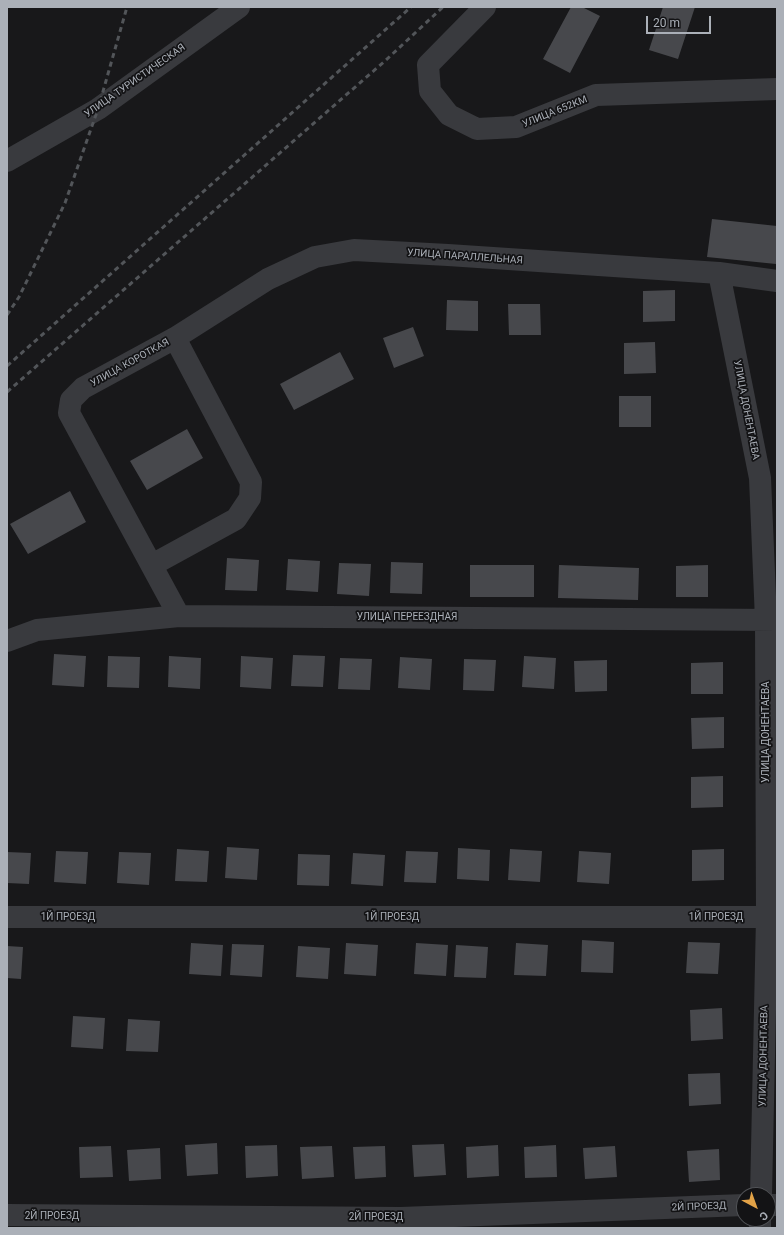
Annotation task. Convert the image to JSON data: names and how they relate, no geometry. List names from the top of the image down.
{
  "streets": {
    "street": [
      "УЛИЦА ТУРИСТИЧЕСКАЯ",
      "УЛИЦА 652КМ",
      "УЛИЦА ПАРАЛЛЕЛЬНАЯ",
      "УЛИЦА КОРОТКАЯ",
      "УЛИЦА ДОНЕНТАЕВА",
      "УЛИЦА ПЕРЕЕЗДНАЯ",
      "1Й ПРОЕЗД",
      "2Й ПРОЕЗД"
    ]
  },
  "crossings": [
    ["УЛИЦА ПАРАЛЛЕЛЬНАЯ", "УЛИЦА КОРОТКАЯ"],
    ["УЛИЦА ПАРАЛЛЕЛЬНАЯ", "УЛИЦА ДОНЕНТАЕВА"],
    ["УЛИЦА КОРОТКАЯ", "УЛИЦА ПЕРЕЕЗДНАЯ"],
    ["УЛИЦА ДОНЕНТАЕВА", "УЛИЦА ПЕРЕЕЗДНАЯ"],
    ["УЛИЦА ДОНЕНТАЕВА", "1Й ПРОЕЗД"]
  ],
  "scale_bar": "20 m",
  "north": "bottom right"
}
